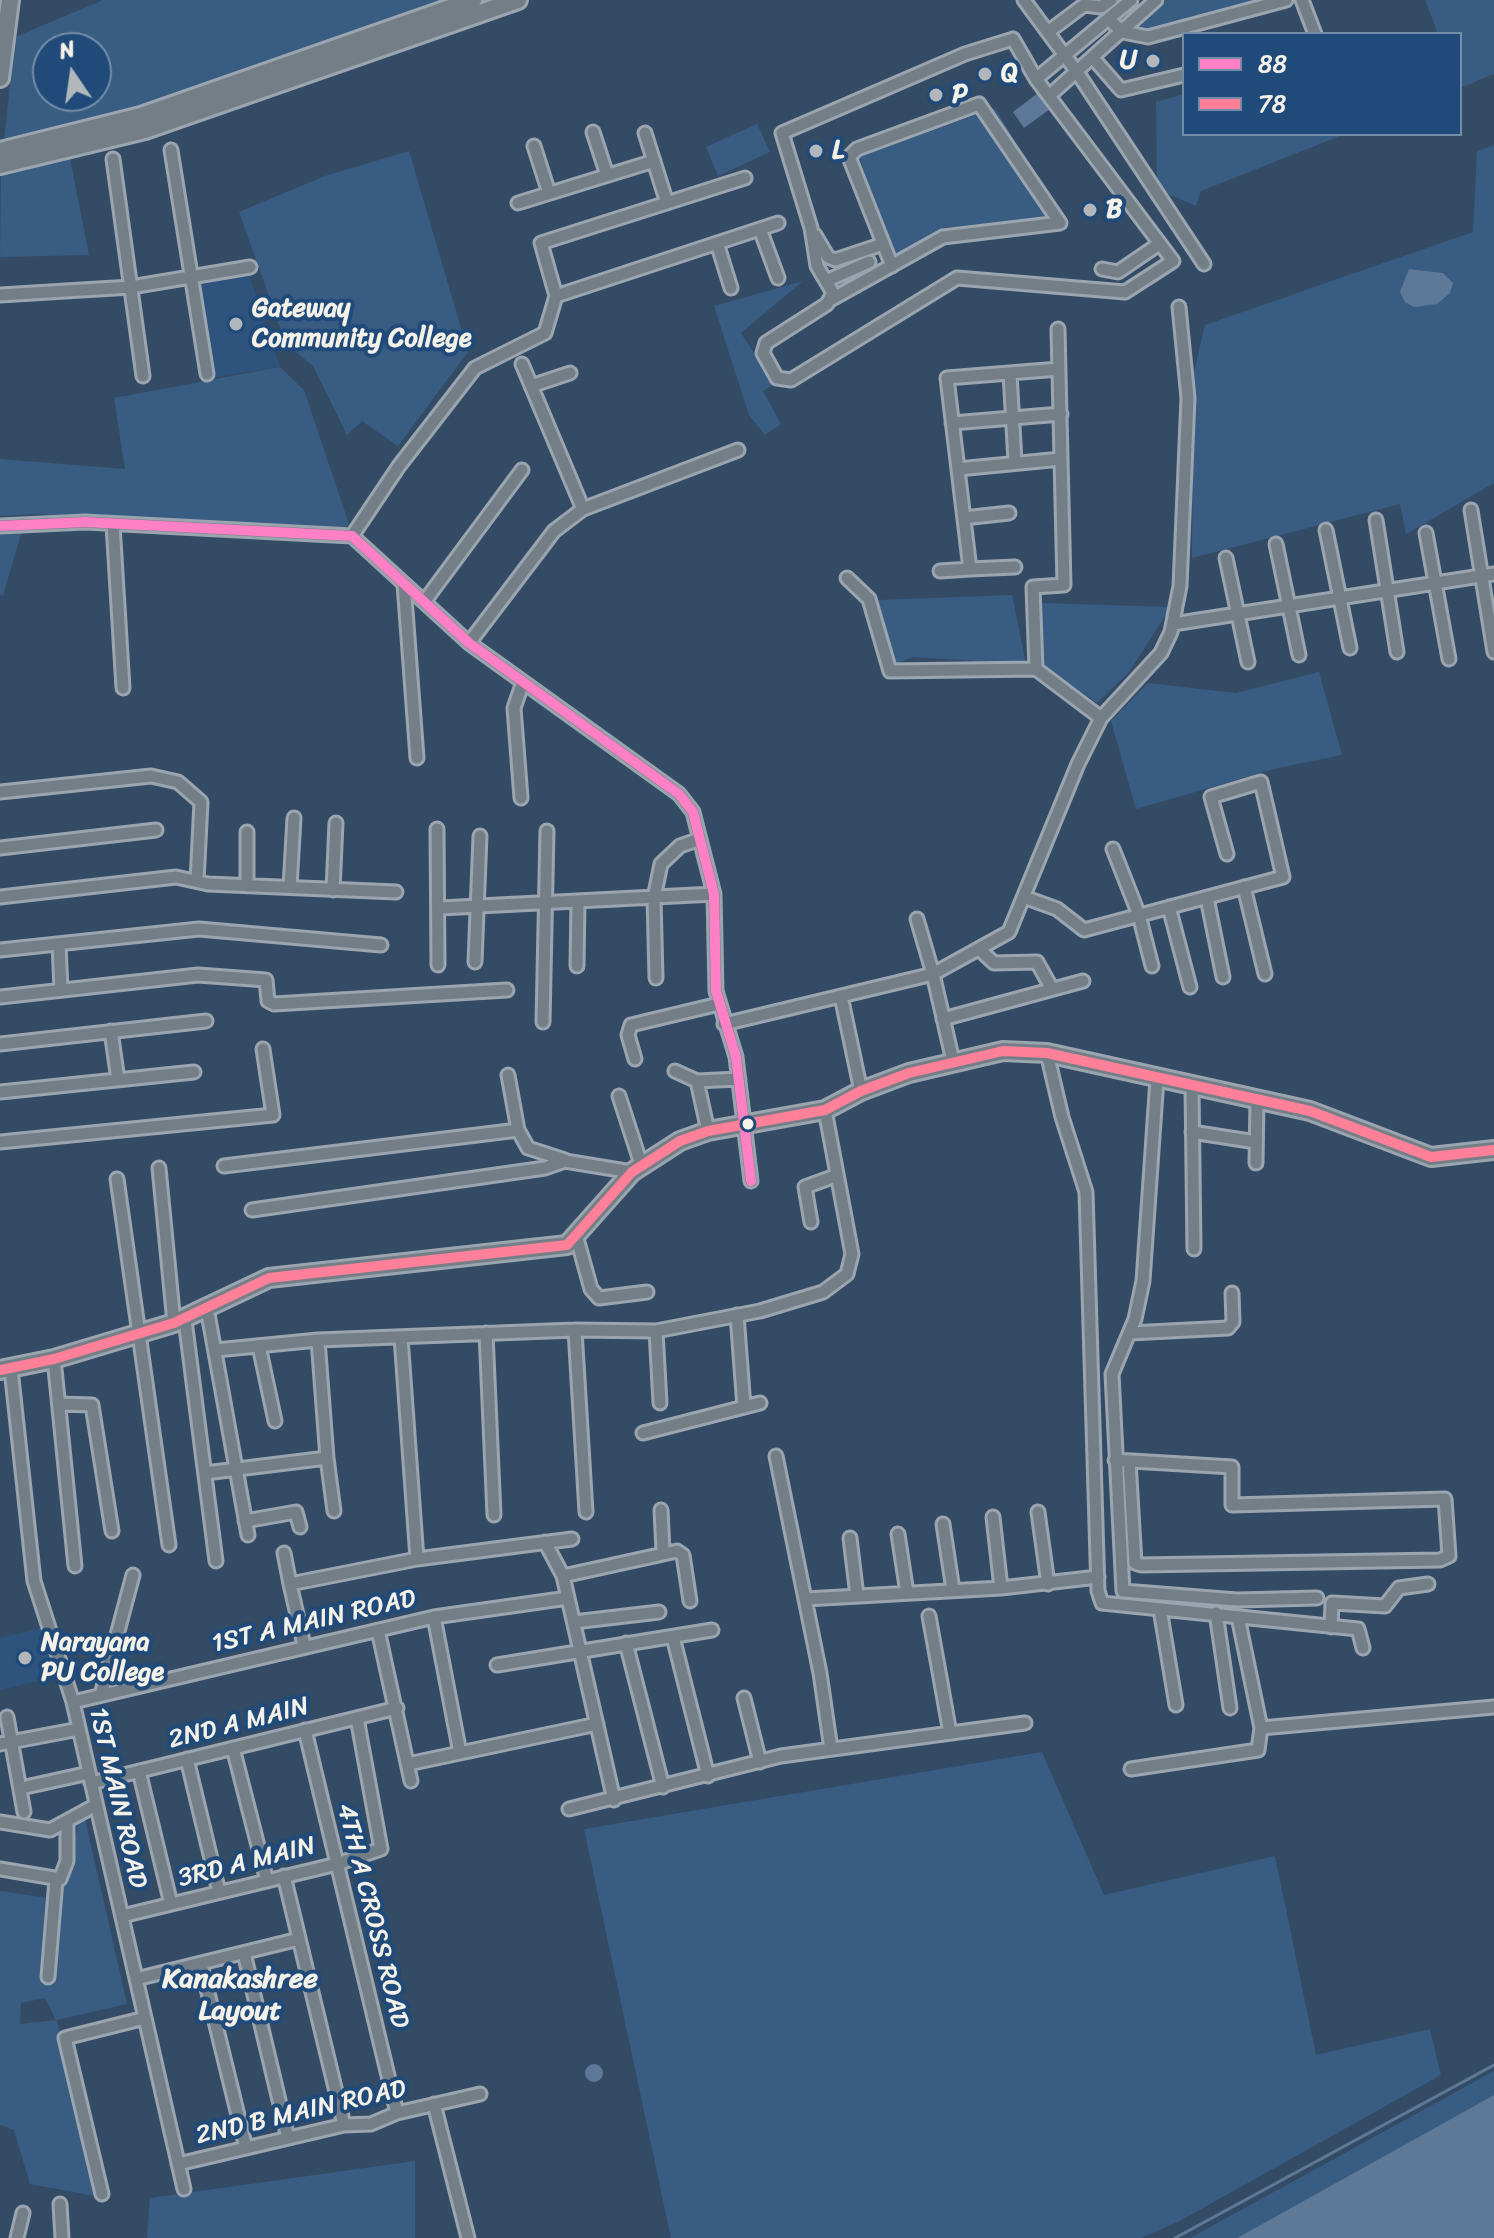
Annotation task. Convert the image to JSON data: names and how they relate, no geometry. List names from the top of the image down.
{
  "streets": {
    "street": [
      "1ST A MAIN ROAD",
      "2ND A MAIN",
      "1ST MAIN ROAD",
      "3RD A MAIN",
      "4TH A CROSS ROAD",
      "2ND B MAIN ROAD"
    ]
  },
  "crossings": [
    ["1ST A MAIN ROAD", "1ST MAIN ROAD"],
    ["2ND A MAIN", "1ST MAIN ROAD"],
    ["2ND A MAIN", "3RD A MAIN"],
    ["2ND A MAIN", "4TH A CROSS ROAD"],
    ["1ST MAIN ROAD", "3RD A MAIN"],
    ["1ST MAIN ROAD", "2ND B MAIN ROAD"],
    ["3RD A MAIN", "4TH A CROSS ROAD"],
    ["4TH A CROSS ROAD", "2ND B MAIN ROAD"]
  ],
  "districts": ["Kanakashree Layout"],
  "places": [
    "U",
    "Q",
    "P",
    "L",
    "B",
    "Gateway Community College",
    "Narayana PU College"
  ],
  "lines": ["transit line 88", "transit line 78"],
  "legend": ["88", "78"],
  "north": "top"
}
